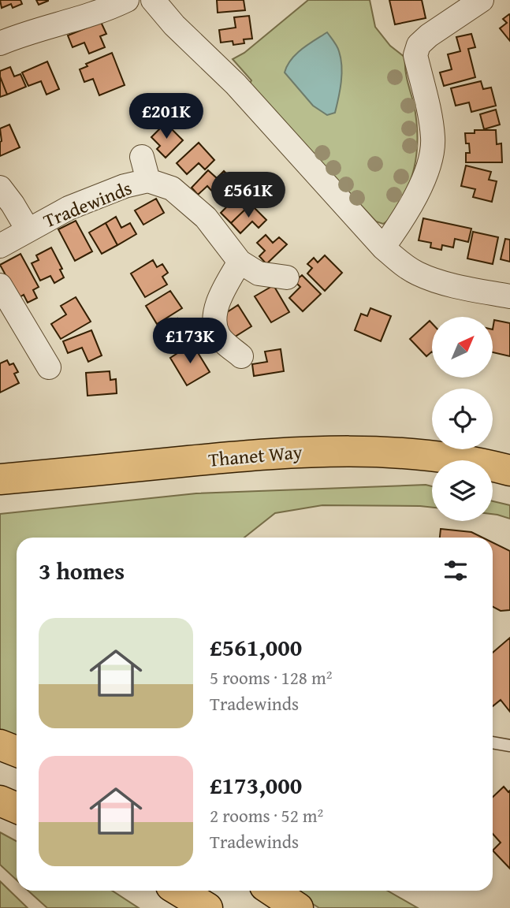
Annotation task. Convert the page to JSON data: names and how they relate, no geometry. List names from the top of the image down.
{
  "streets": {
    "main road": ["Thanet Way"],
    "street": ["Tradewinds"]
  },
  "north": "top right",
  "page": {
    "price": ["£201K", "£561K", "£173K"],
    "heading": "3 homes",
    "list": [
      {
        "name": "£561,000",
        "note": "5 rooms · 128 m² · Tradewinds"
      },
      {
        "name": "£173,000",
        "note": "2 rooms · 52 m² · Tradewinds"
      }
    ]
  }
}
